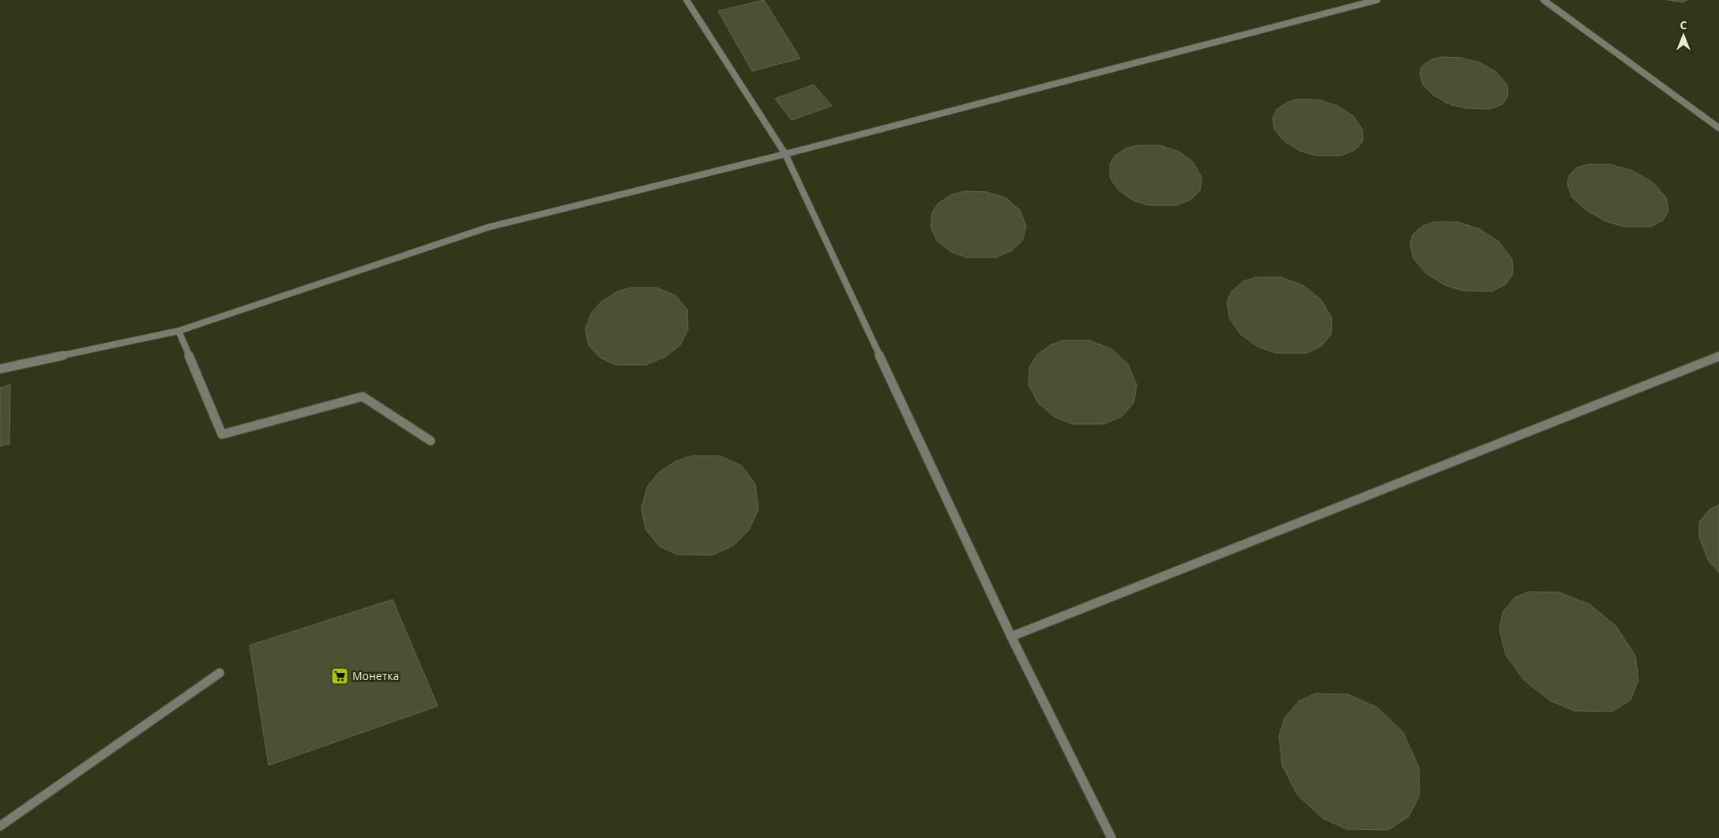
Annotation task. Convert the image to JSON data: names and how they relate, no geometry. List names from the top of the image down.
{
  "places": {
    "supermarket": ["Монетка"]
  },
  "north": "top"
}
